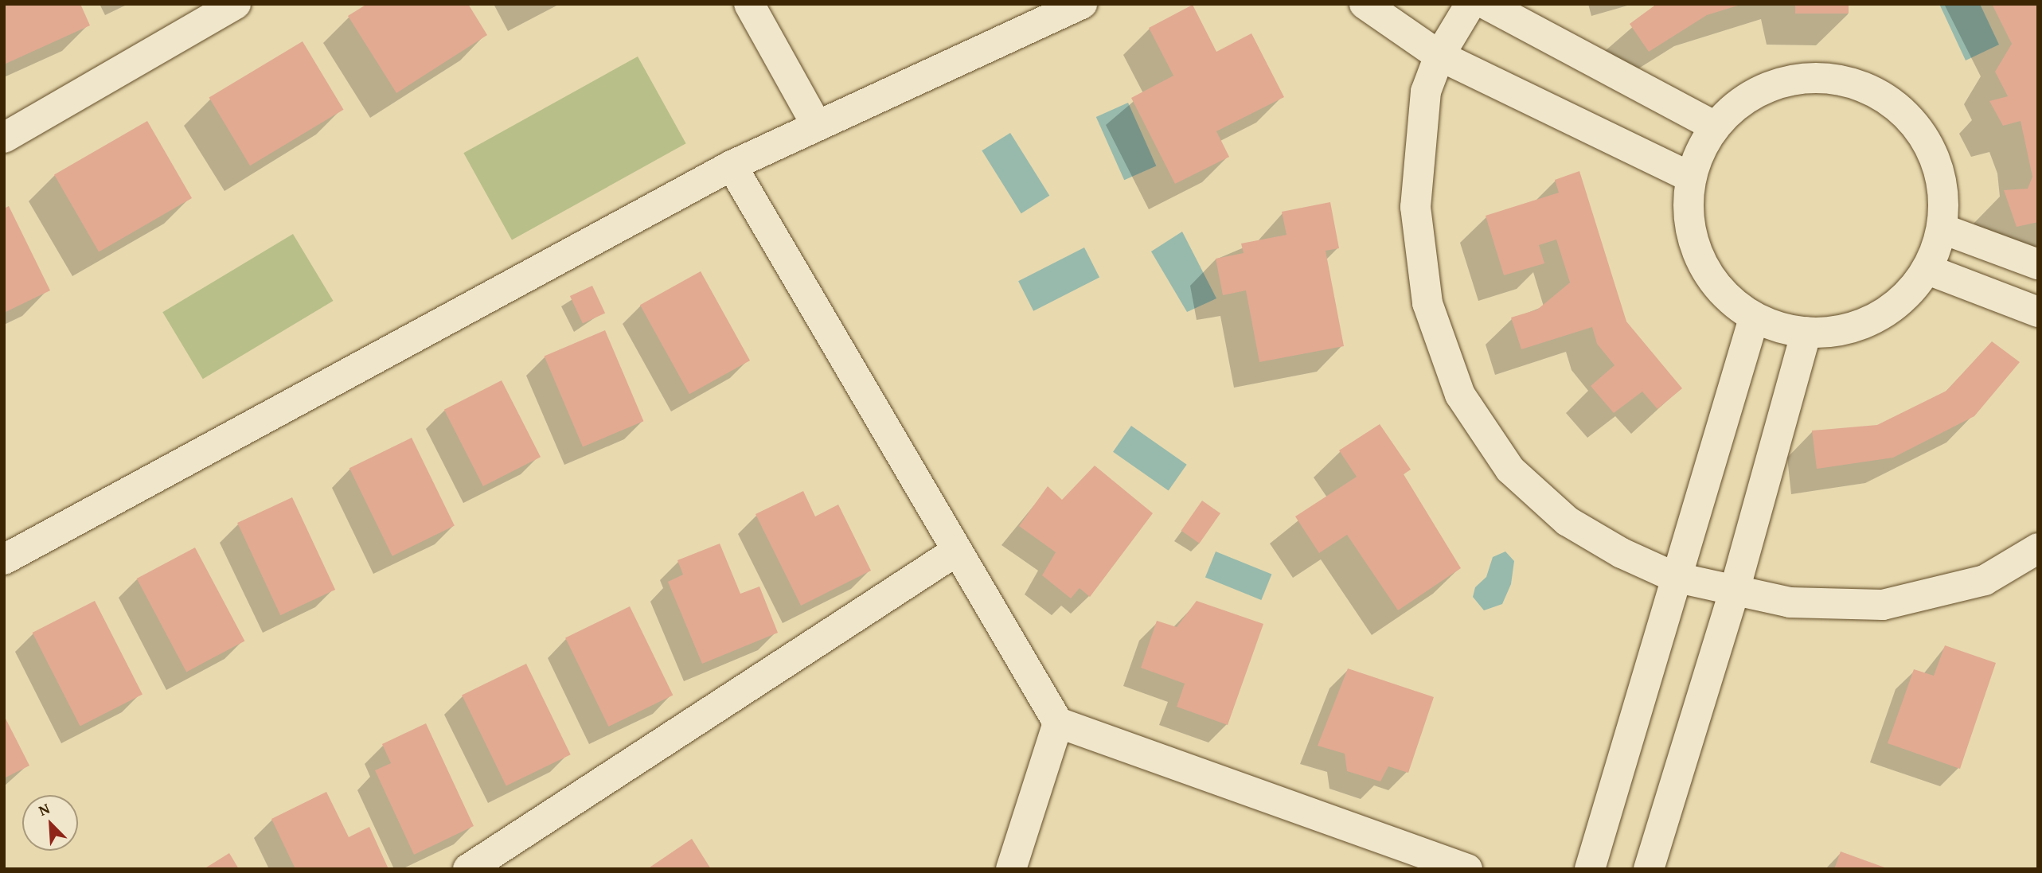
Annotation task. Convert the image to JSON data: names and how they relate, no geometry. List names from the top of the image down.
{
  "north": "top left"
}
